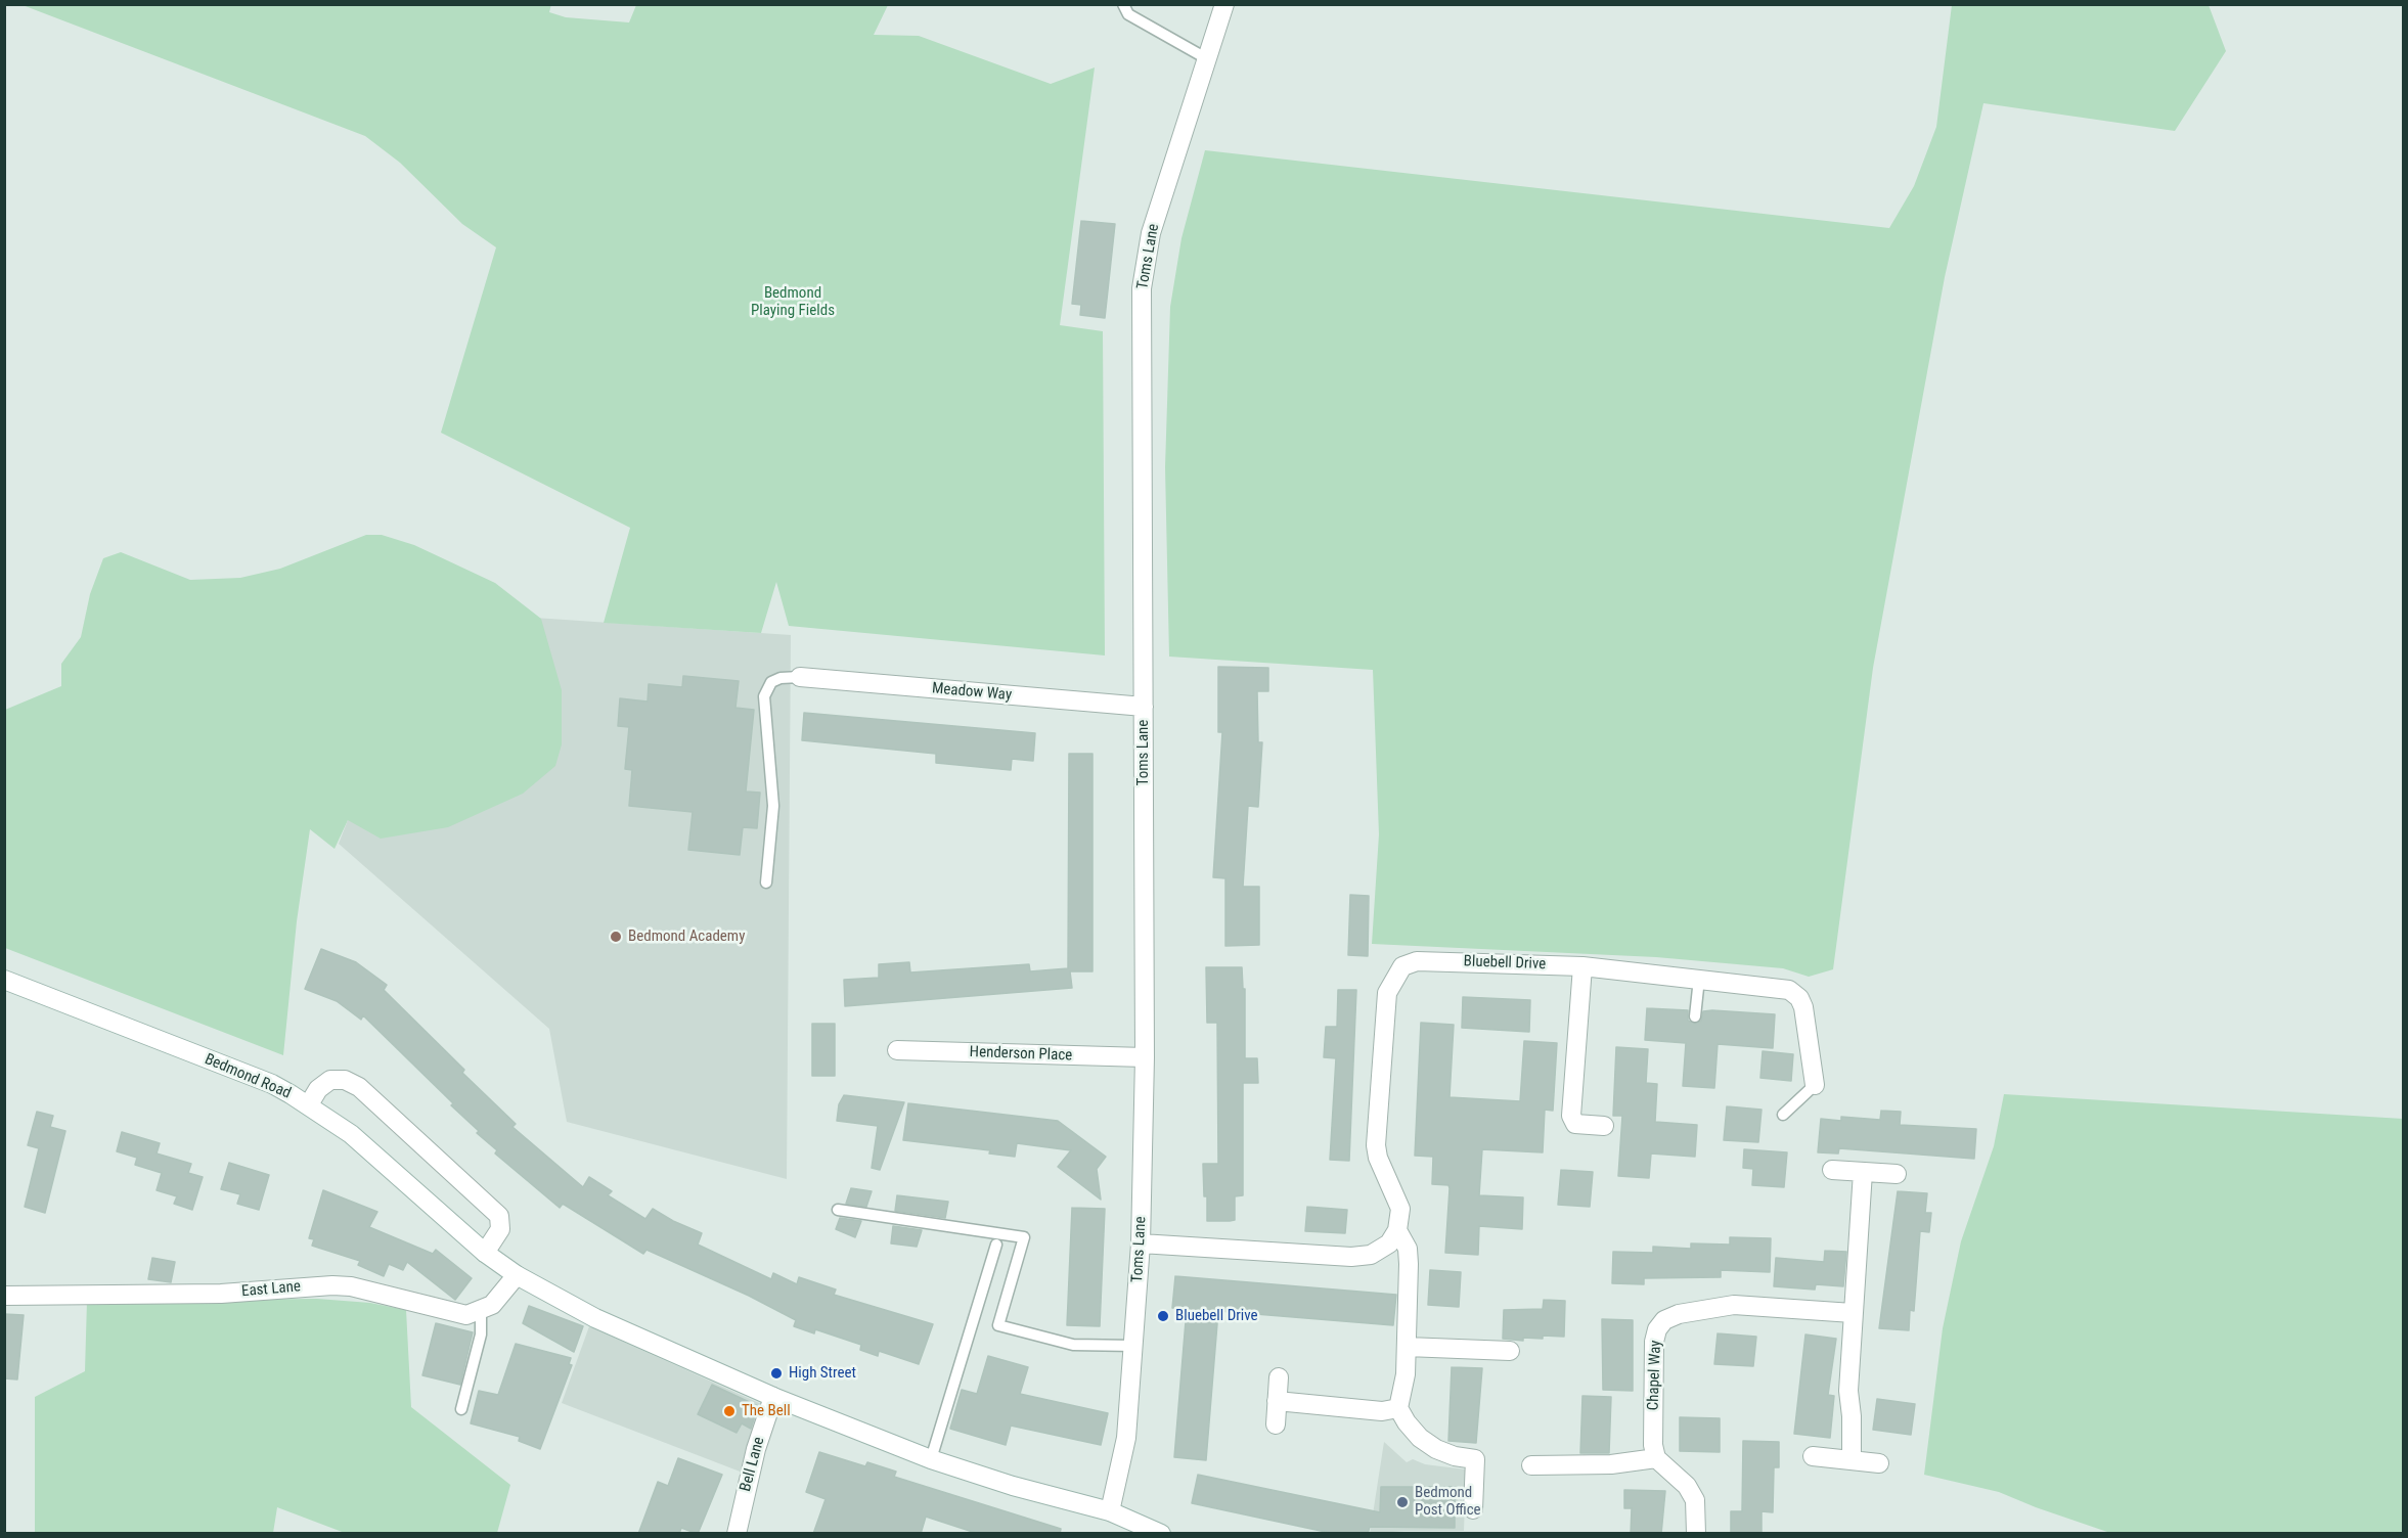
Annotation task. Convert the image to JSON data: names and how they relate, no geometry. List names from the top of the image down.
{
  "streets": {
    "street": [
      "Toms Lane",
      "Meadow Way",
      "Bluebell Drive",
      "Henderson Place",
      "Bedmond Road",
      "East Lane",
      "Chapel Way",
      "Bell Lane"
    ]
  },
  "crossings": [
    ["Toms Lane", "Meadow Way"],
    ["Toms Lane", "Henderson Place"]
  ],
  "parks": ["Bedmond Playing Fields"],
  "places": [
    "Bedmond Academy",
    "Bluebell Drive",
    "High Street",
    "The Bell",
    "Bedmond Post Office"
  ]
}
